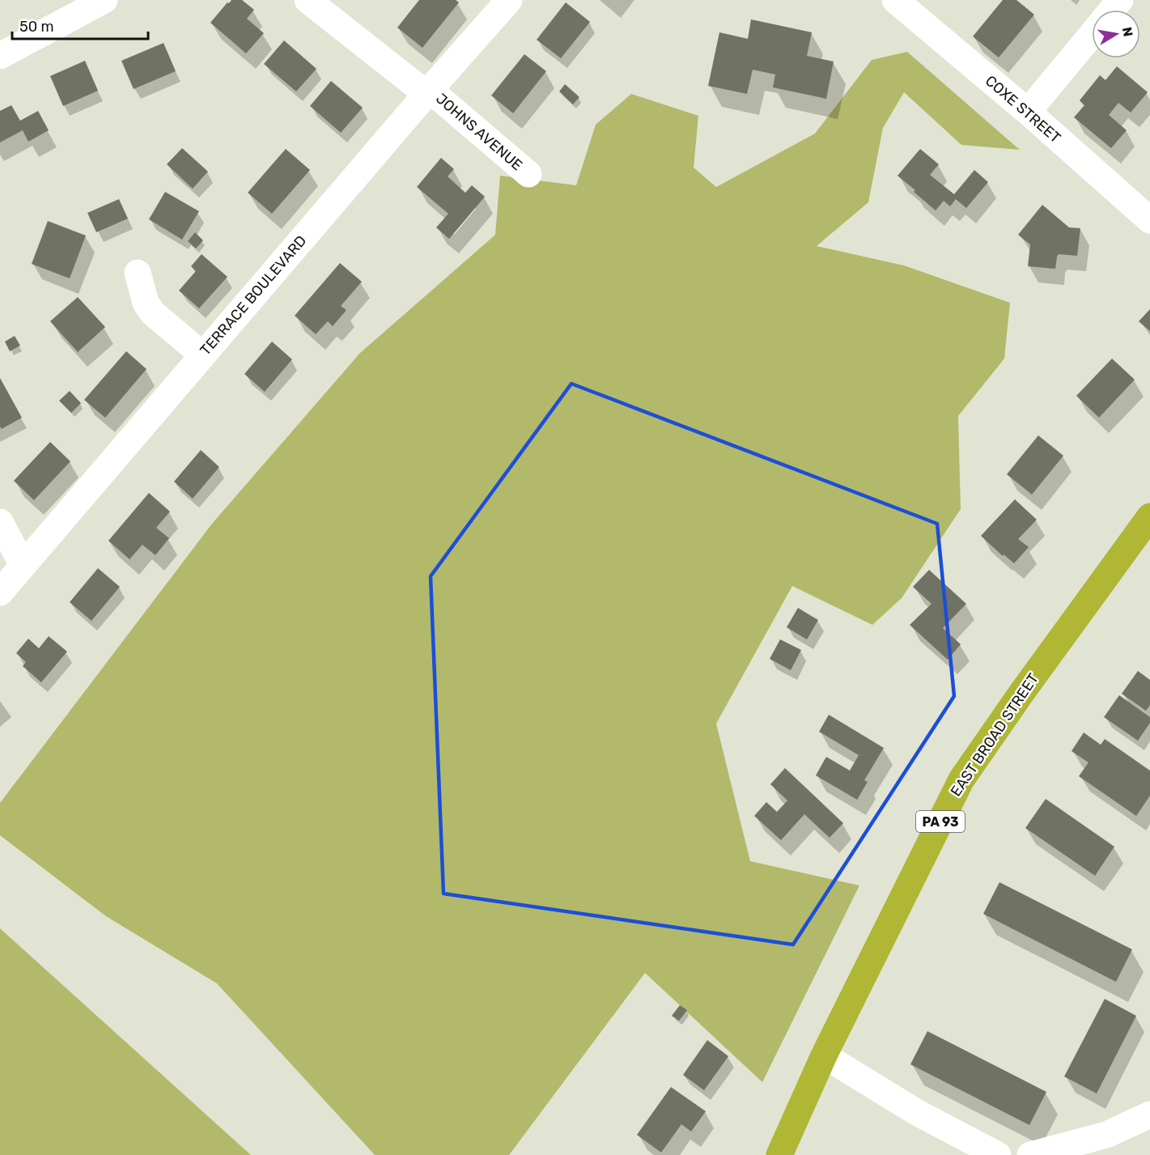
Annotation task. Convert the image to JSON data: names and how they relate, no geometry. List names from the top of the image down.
{
  "streets": {
    "highway": ["EAST BROAD STREET", "PA 93"],
    "street": ["COXE STREET", "JOHNS AVENUE", "TERRACE BOULEVARD"]
  },
  "crossings": [
    ["JOHNS AVENUE", "TERRACE BOULEVARD"]
  ],
  "scale_bar": "50 m",
  "north": "right"
}
